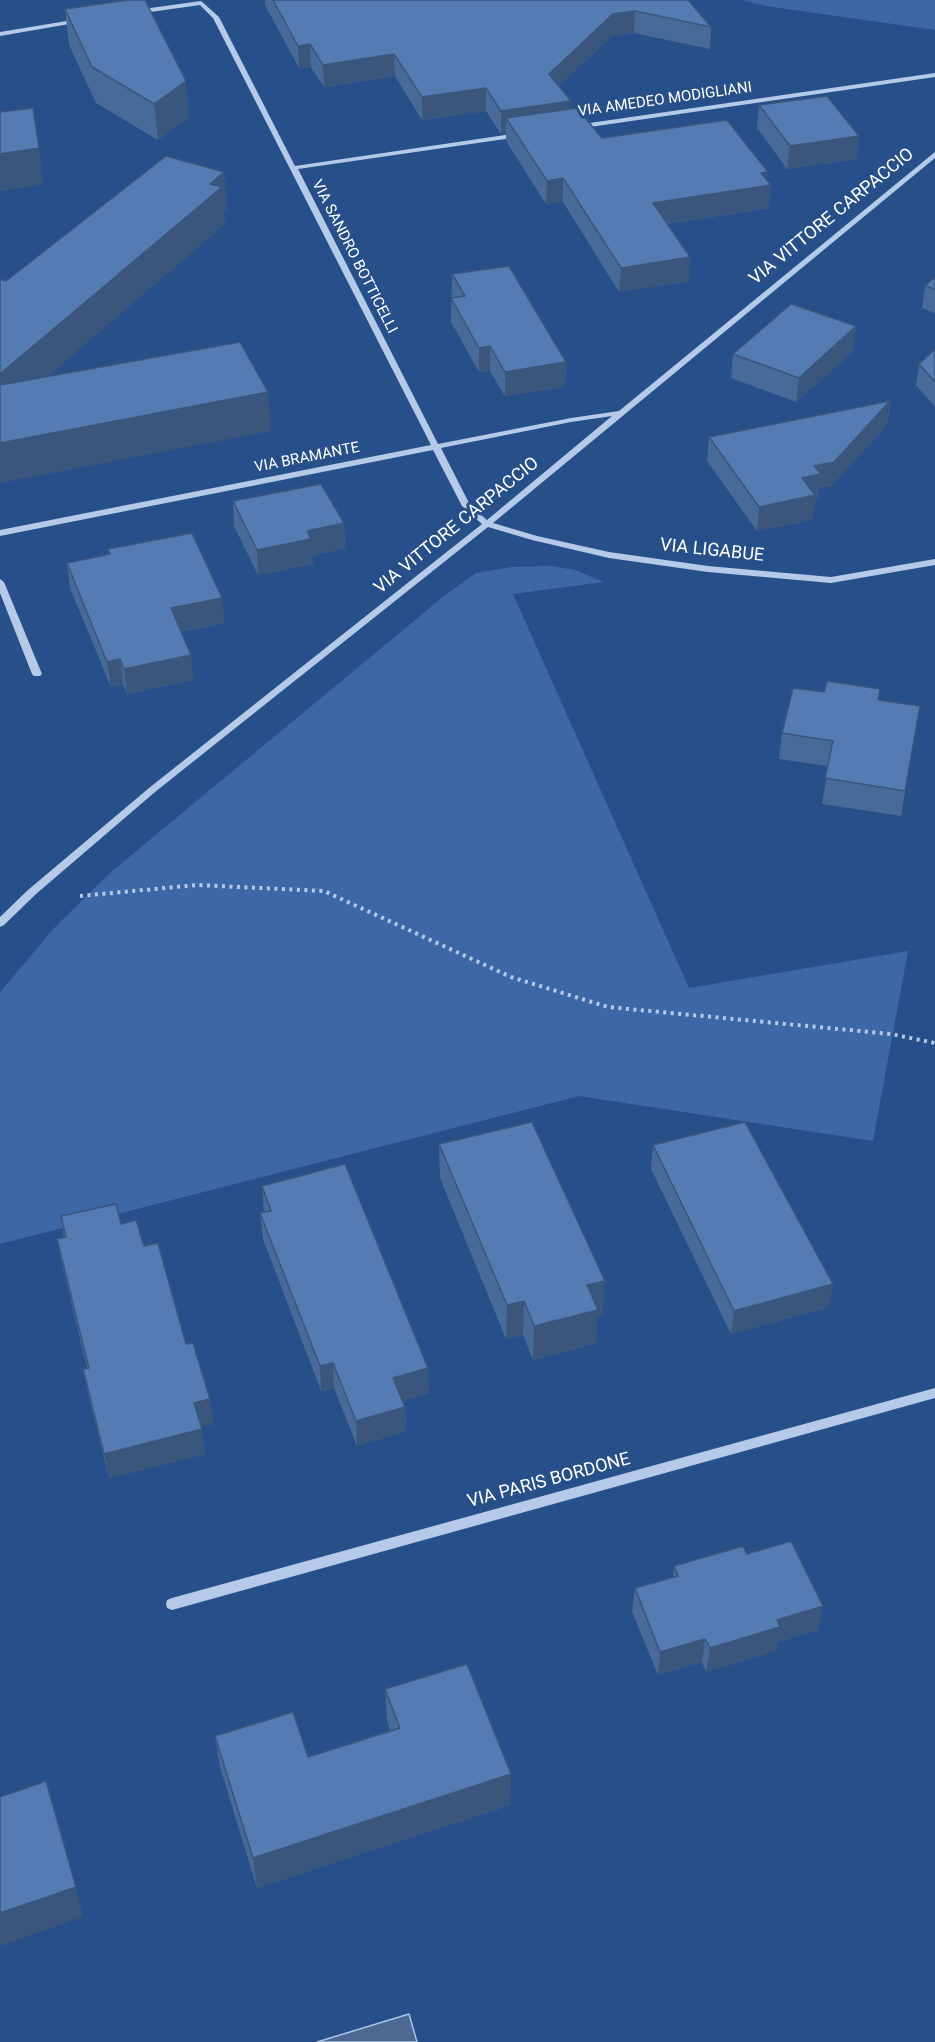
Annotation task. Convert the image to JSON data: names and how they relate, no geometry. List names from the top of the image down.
{
  "streets": {
    "street": [
      "VIA AMEDEO MODIGLIANI",
      "VIA VITTORE CARPACCIO",
      "VIA SANDRO BOTTICELLI",
      "VIA BRAMANTE",
      "VIA LIGABUE",
      "VIA PARIS BORDONE"
    ]
  },
  "crossings": [
    ["VIA VITTORE CARPACCIO", "VIA SANDRO BOTTICELLI"],
    ["VIA VITTORE CARPACCIO", "VIA BRAMANTE"],
    ["VIA VITTORE CARPACCIO", "VIA LIGABUE"],
    ["VIA SANDRO BOTTICELLI", "VIA BRAMANTE"],
    ["VIA SANDRO BOTTICELLI", "VIA LIGABUE"]
  ]
}
